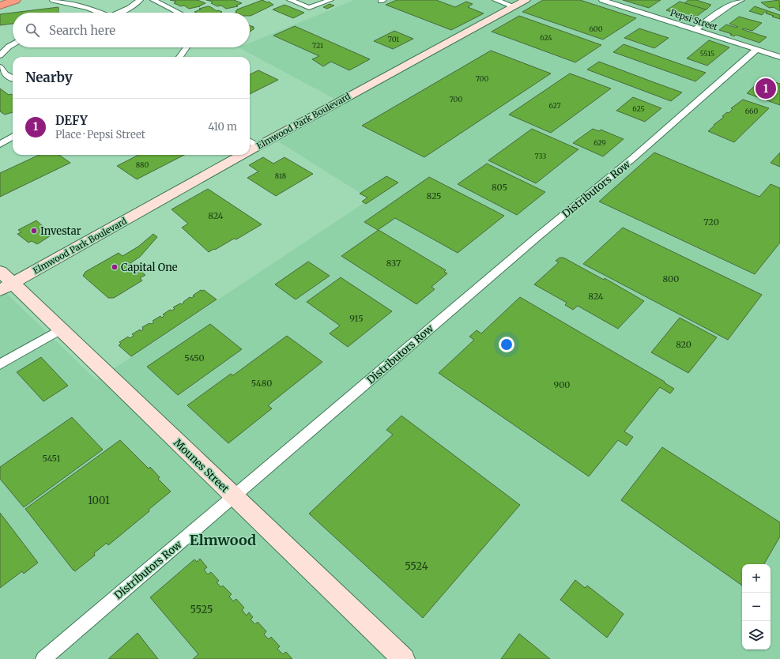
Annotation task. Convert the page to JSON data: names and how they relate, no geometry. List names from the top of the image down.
{
  "streets": {
    "street": [
      "Pepsi Street",
      "Elmwood Park Boulevard",
      "Distributors Row",
      "Mounes Street"
    ]
  },
  "crossings": [
    ["Pepsi Street", "Distributors Row"],
    ["Elmwood Park Boulevard", "Mounes Street"],
    ["Distributors Row", "Mounes Street"]
  ],
  "districts": ["Elmwood"],
  "places": ["Investar", "Capital One"],
  "house_numbers": [
    "600",
    "624",
    "701",
    "721",
    "5515",
    "700",
    "700",
    "627",
    "625",
    "660",
    "629",
    "733",
    "880",
    "818",
    "805",
    "825",
    "824",
    "720",
    "837",
    "800",
    "824",
    "915",
    "820",
    "5450",
    "5480",
    "900",
    "5451",
    "1001",
    "5524",
    "5525"
  ],
  "page": {
    "search": "Search here",
    "heading": "Nearby",
    "pins": "1",
    "list": [
      {
        "mark": "1",
        "name": "DEFY",
        "note": "Place · Pepsi Street",
        "value": "410 m"
      }
    ],
    "map_buttons": ["+", "−"]
  }
}
